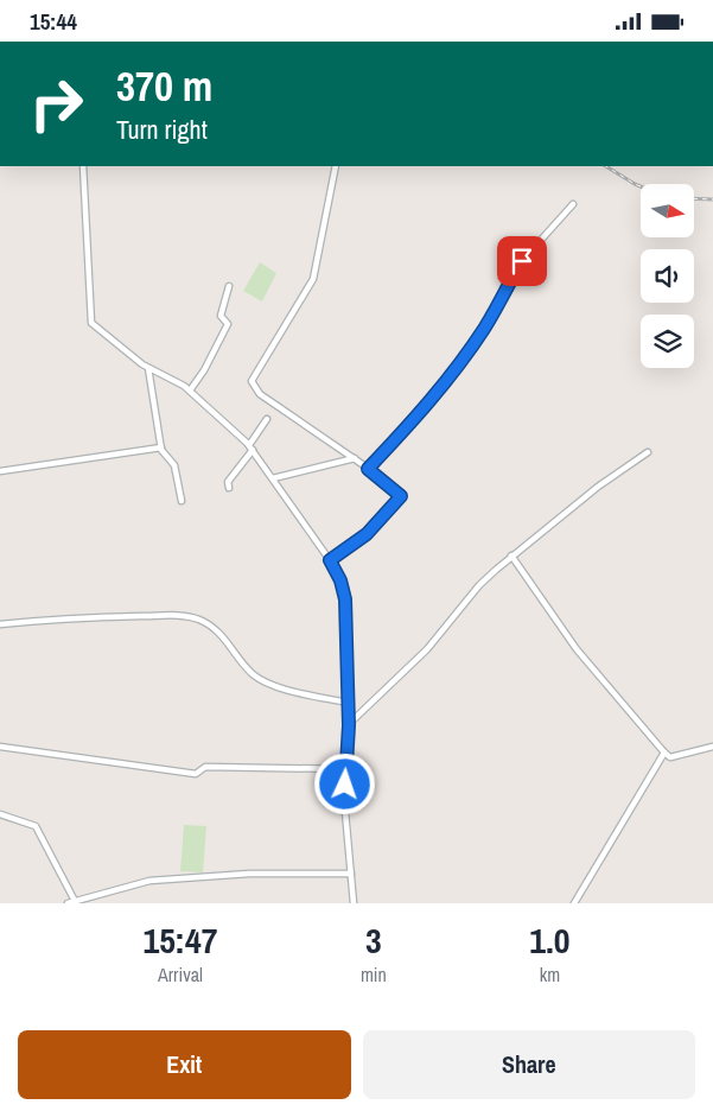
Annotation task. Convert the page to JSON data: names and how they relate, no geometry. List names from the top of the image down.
{
  "north": "right",
  "page": {
    "status": "15:44",
    "turn": ["370 m", "Turn right"],
    "eta": [
      "15:47",
      "Arrival",
      "3",
      "min",
      "1.0",
      "km"
    ],
    "buttons": ["Exit", "Share"]
  }
}
